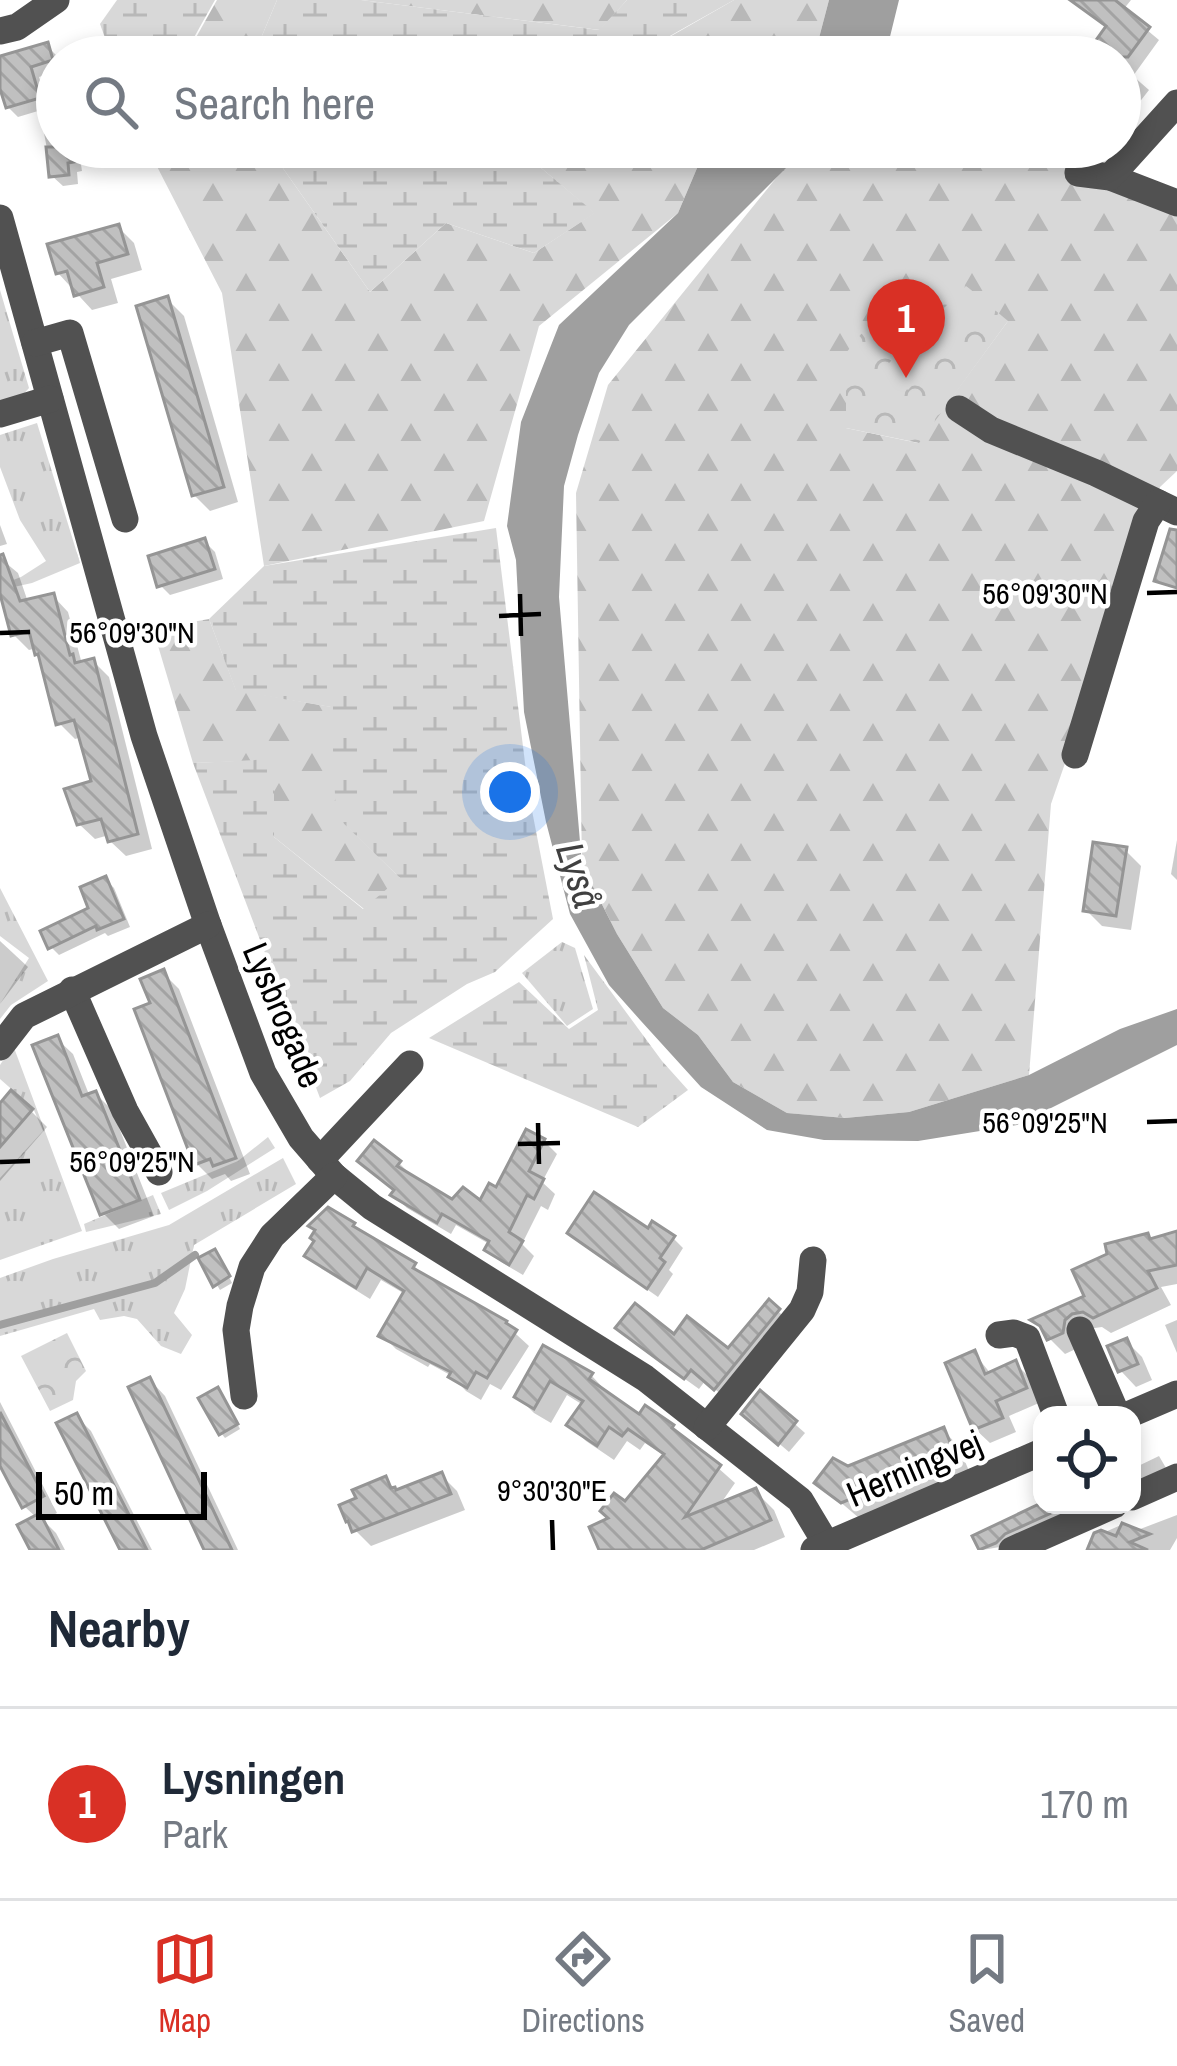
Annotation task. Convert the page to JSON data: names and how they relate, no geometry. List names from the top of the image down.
{
  "streets": {
    "street": ["Lysbrogade", "Herningvej"]
  },
  "crossings": [
    ["Lysbrogade", "Herningvej"]
  ],
  "water": ["Lyså"],
  "scale_bar": "50 m",
  "page": {
    "search": "Search here",
    "pins": "1",
    "scale": "50 m",
    "heading": "Nearby",
    "list": [
      {
        "mark": "1",
        "name": "Lysningen",
        "note": "Park",
        "value": "170 m"
      }
    ],
    "nav": ["Map", "Directions", "Saved"]
  },
  "coordinates": ["56°09'30\"N", "56°09'25\"N", "9°30'30\"E"]
}
